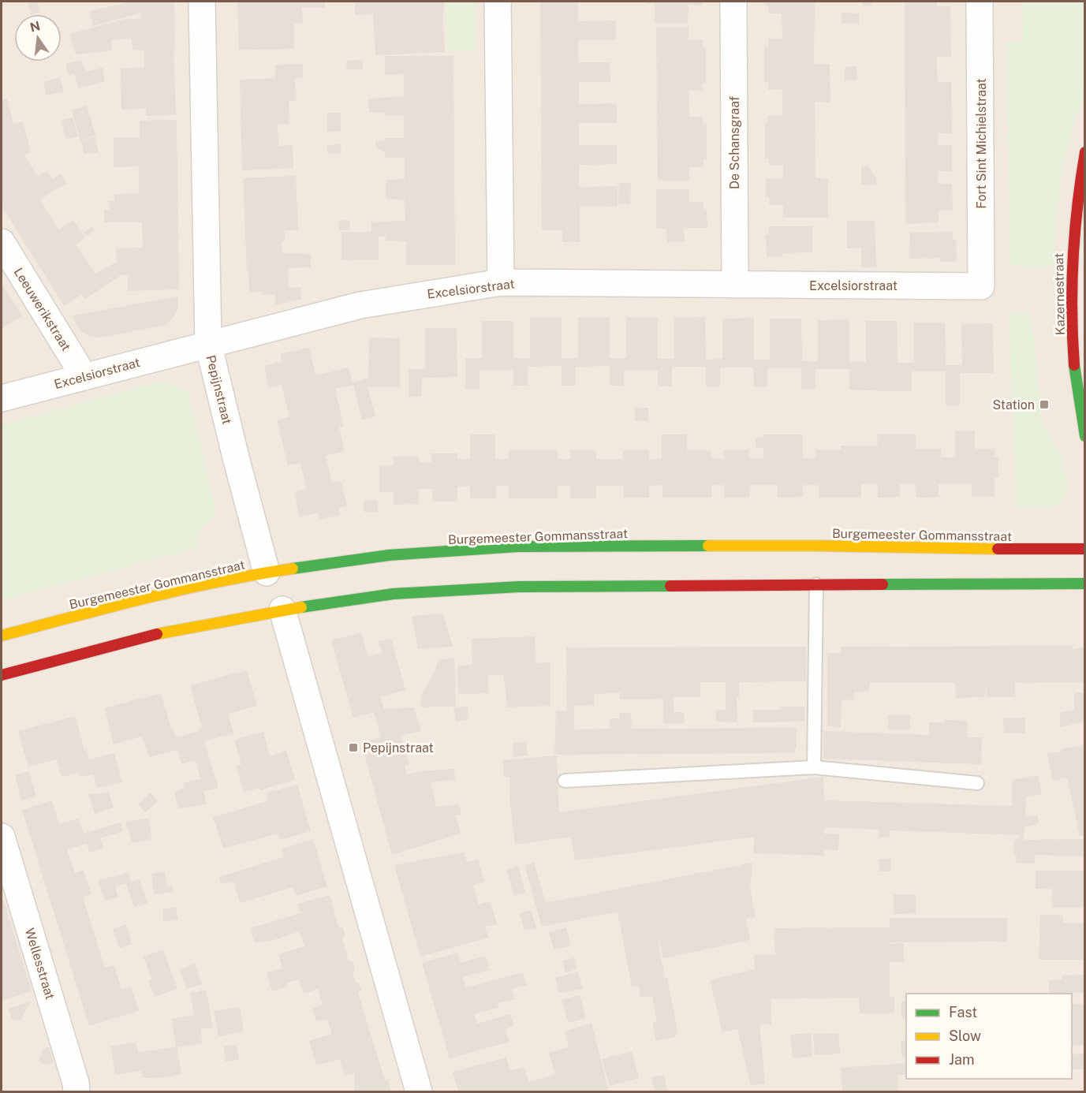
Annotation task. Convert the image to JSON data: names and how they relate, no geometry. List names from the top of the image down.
{
  "streets": {
    "street": [
      "De Schansgraaf",
      "Fort Sint Michielstraat",
      "Excelsiorstraat",
      "Kazernestraat",
      "Leeuwerikstraat",
      "Pepijnstraat",
      "Burgemeester Gommansstraat",
      "Wellesstraat"
    ]
  },
  "crossings": [
    ["De Schansgraaf", "Excelsiorstraat"],
    ["Fort Sint Michielstraat", "Excelsiorstraat"],
    ["Excelsiorstraat", "Leeuwerikstraat"],
    ["Excelsiorstraat", "Pepijnstraat"],
    ["Pepijnstraat", "Burgemeester Gommansstraat"]
  ],
  "places": {
    "transit": ["Station", "Pepijnstraat"]
  },
  "legend": ["Fast", "Slow", "Jam"],
  "north": "top"
}
